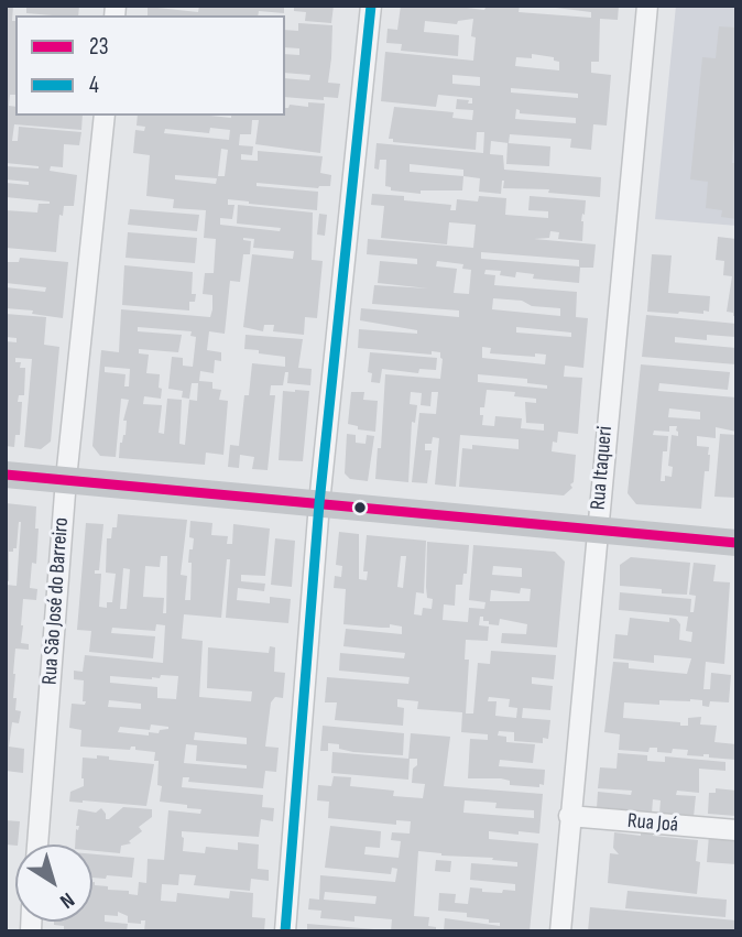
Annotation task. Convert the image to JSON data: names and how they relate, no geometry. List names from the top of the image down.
{
  "streets": {
    "street": ["Rua Itaqueri", "Rua São José do Barreiro", "Rua Joá"]
  },
  "crossings": [
    ["Rua Itaqueri", "Rua Joá"]
  ],
  "lines": ["transit line 4", "transit line 23"],
  "legend": ["23", "4"],
  "north": "bottom right"
}
